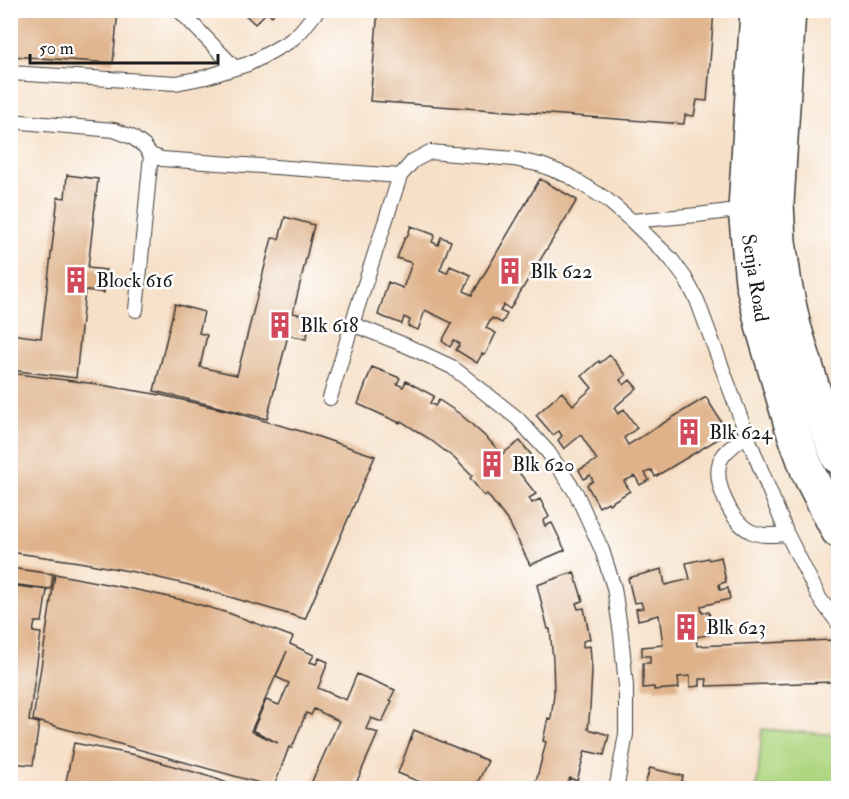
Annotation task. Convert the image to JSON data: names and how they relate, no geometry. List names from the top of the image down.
{
  "streets": {
    "street": ["Senja Road"]
  },
  "places": {
    "building": [
      "Blk 622",
      "Block 616",
      "Blk 618",
      "Blk 624",
      "Blk 620",
      "Blk 623"
    ]
  },
  "scale_bar": "50 m"
}
